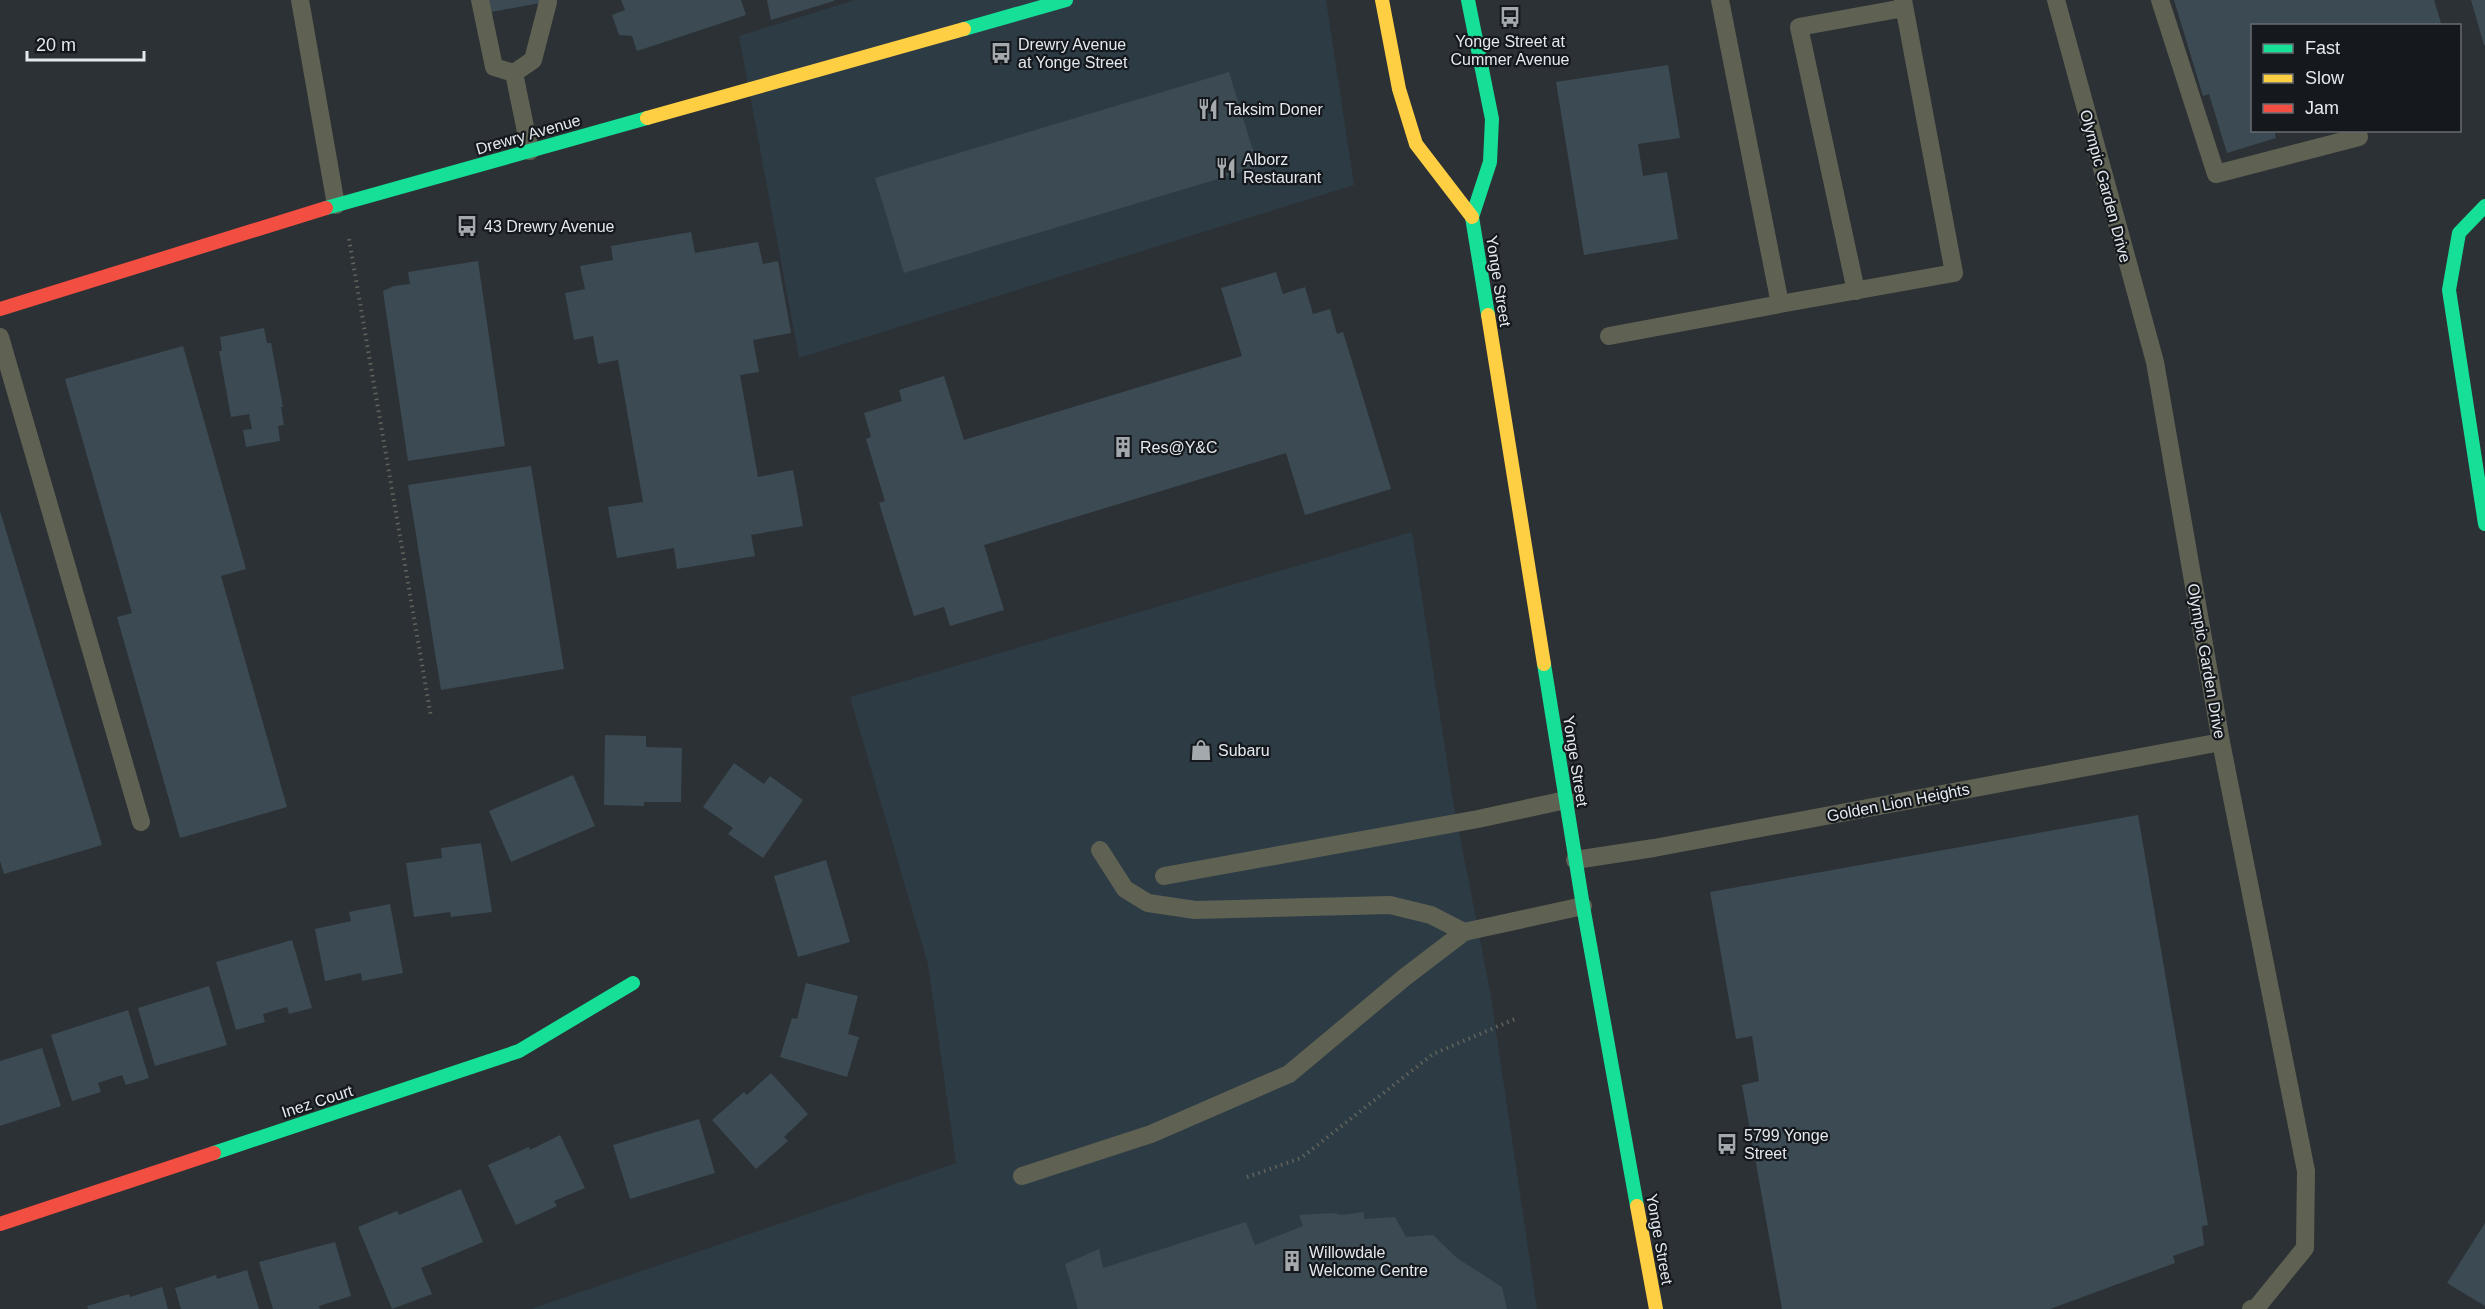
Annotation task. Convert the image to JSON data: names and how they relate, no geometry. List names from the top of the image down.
{
  "streets": {
    "street": ["Drewry Avenue", "Yonge Street", "Inez Court"],
    "lane": ["Olympic Garden Drive", "Golden Lion Heights"]
  },
  "crossings": [
    ["Olympic Garden Drive", "Golden Lion Heights"],
    ["Yonge Street", "Golden Lion Heights"]
  ],
  "places": {
    "bus stop": [
      "Yonge Street at Cummer Avenue",
      "Drewry Avenue at Yonge Street",
      "43 Drewry Avenue",
      "5799 Yonge Street"
    ],
    "restaurant": ["Taksim Doner", "Alborz Restaurant"],
    "building": ["Res@Y&C", "Willowdale Welcome Centre"],
    "shop": ["Subaru"]
  },
  "legend": ["Fast", "Slow", "Jam"],
  "scale_bar": "20 m"
}
